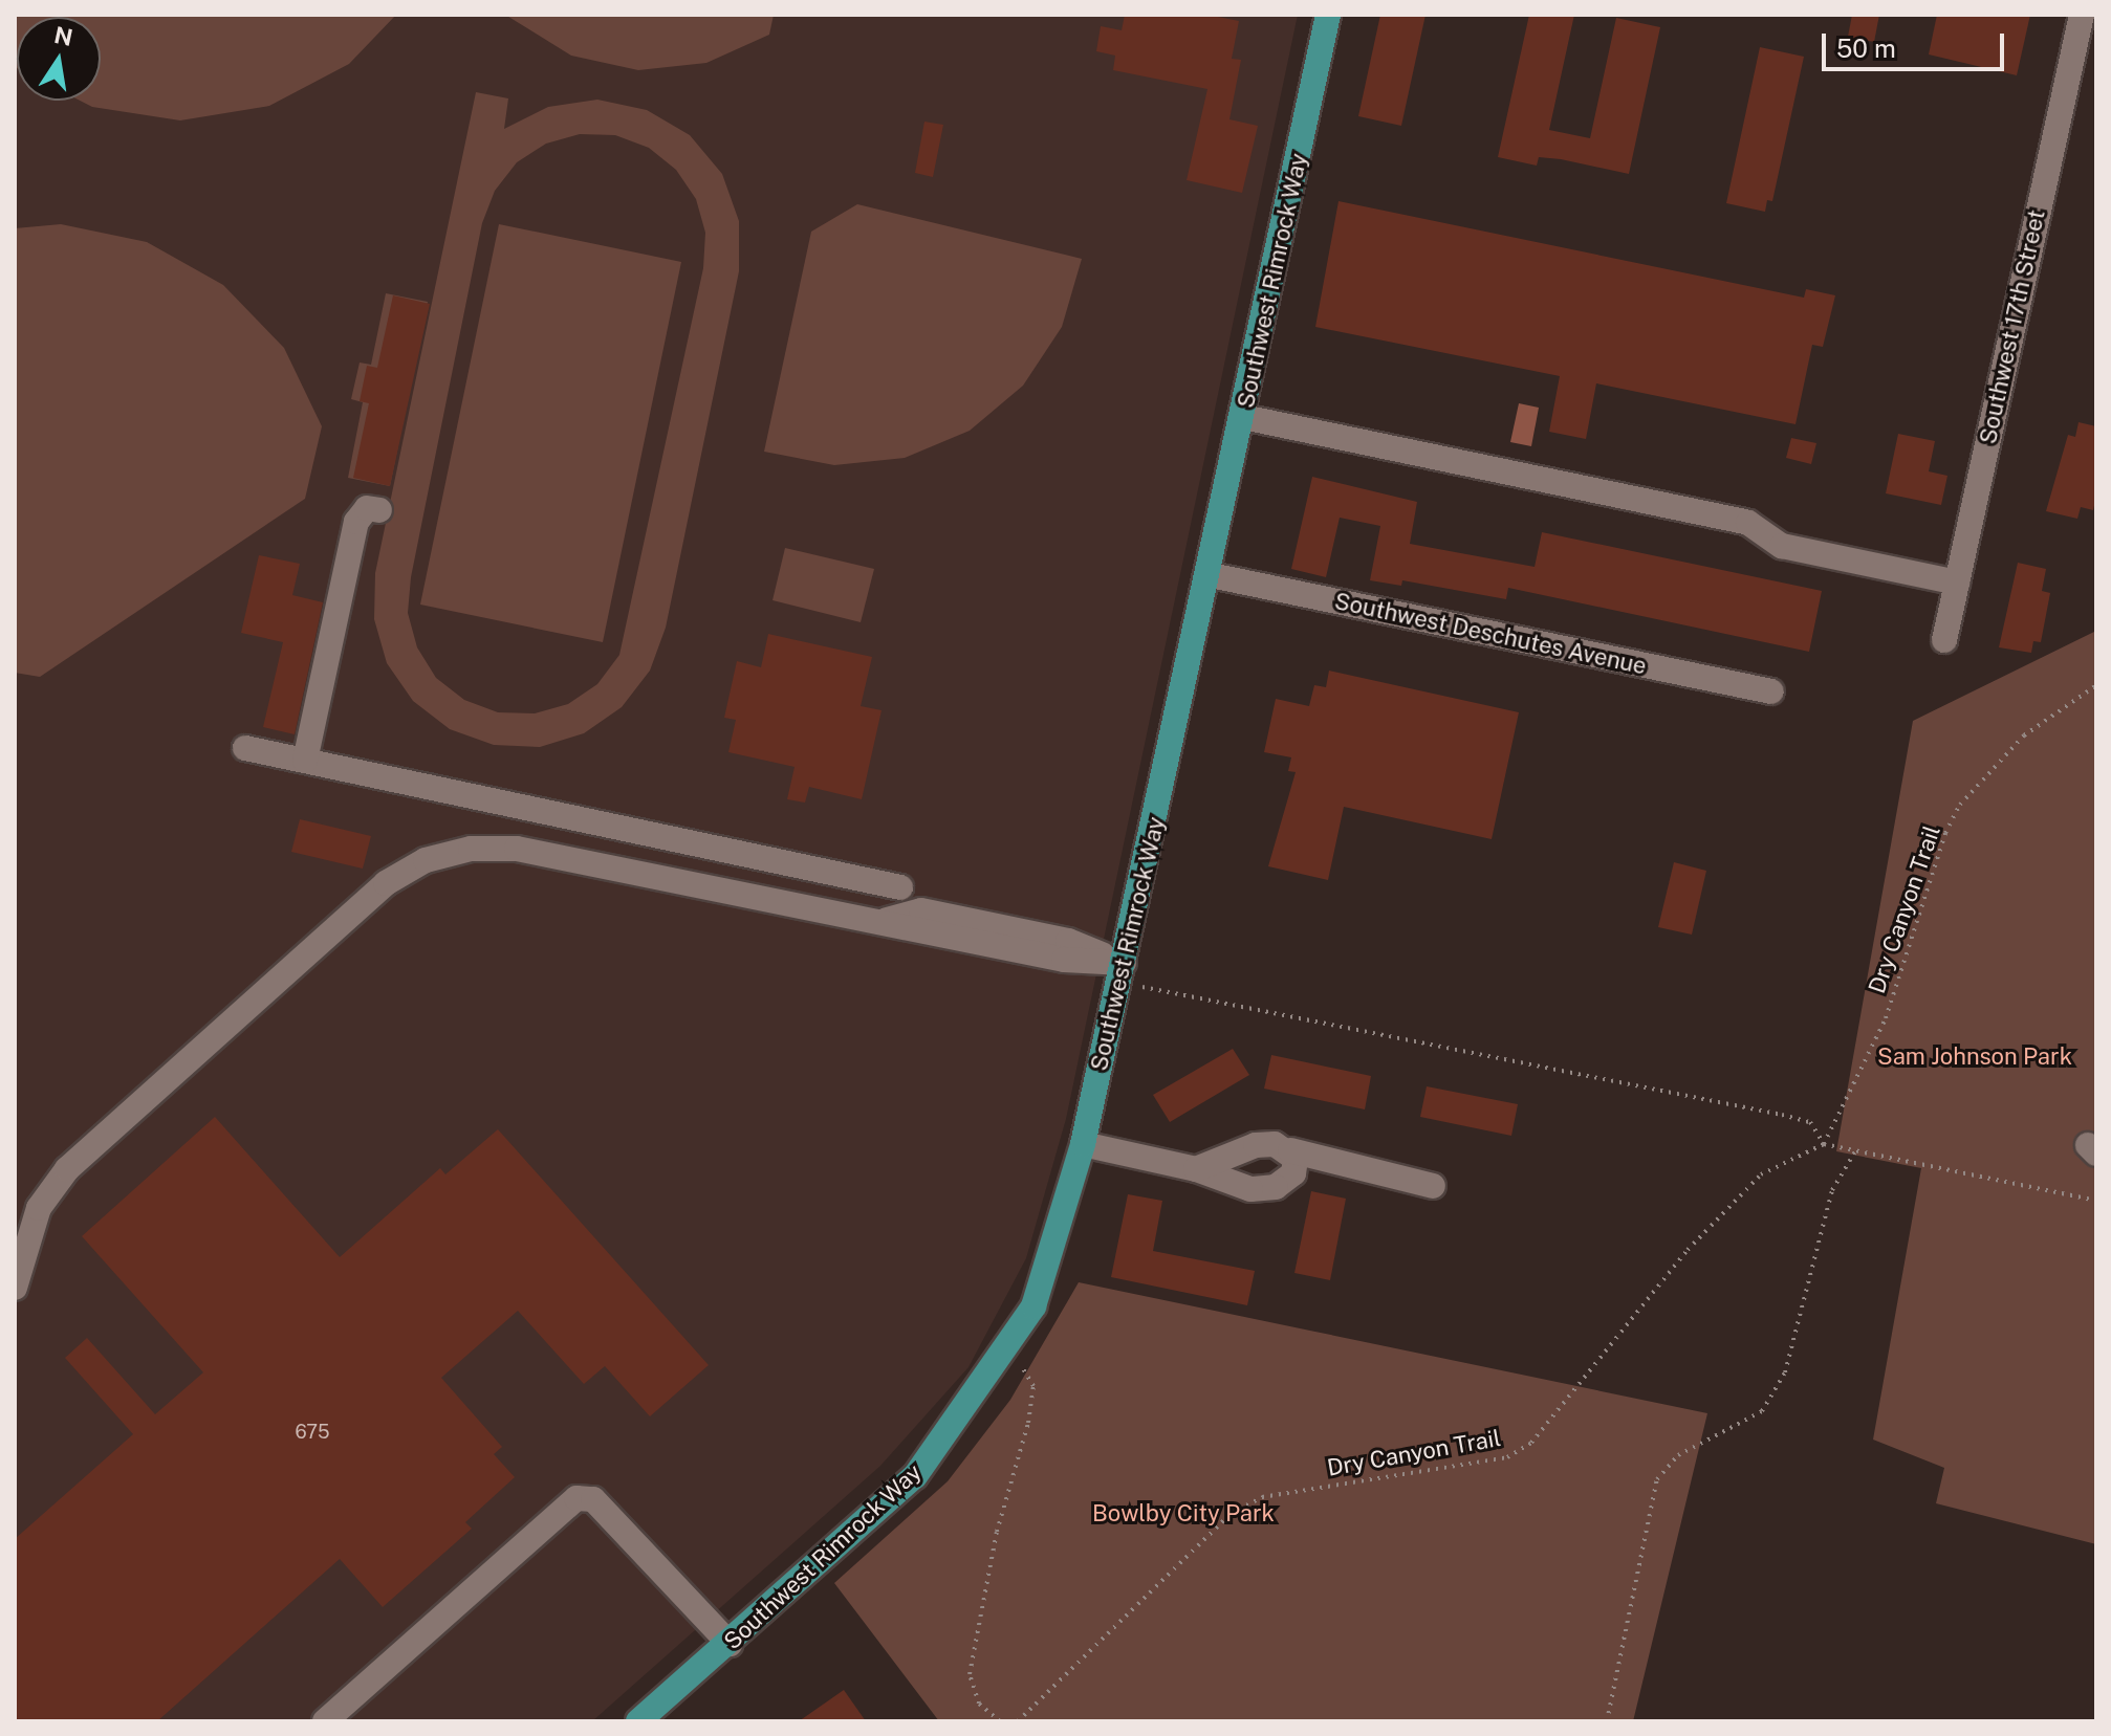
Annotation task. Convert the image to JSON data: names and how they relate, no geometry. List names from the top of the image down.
{
  "streets": {
    "main road": ["Southwest Rimrock Way"],
    "street": ["Southwest 17th Street", "Southwest Deschutes Avenue"],
    "path": ["Dry Canyon Trail"]
  },
  "crossings": [
    ["Southwest Rimrock Way", "Southwest Deschutes Avenue"]
  ],
  "parks": ["Sam Johnson Park", "Bowlby City Park"],
  "house_numbers": ["675"],
  "scale_bar": "50 m",
  "north": "top"
}
